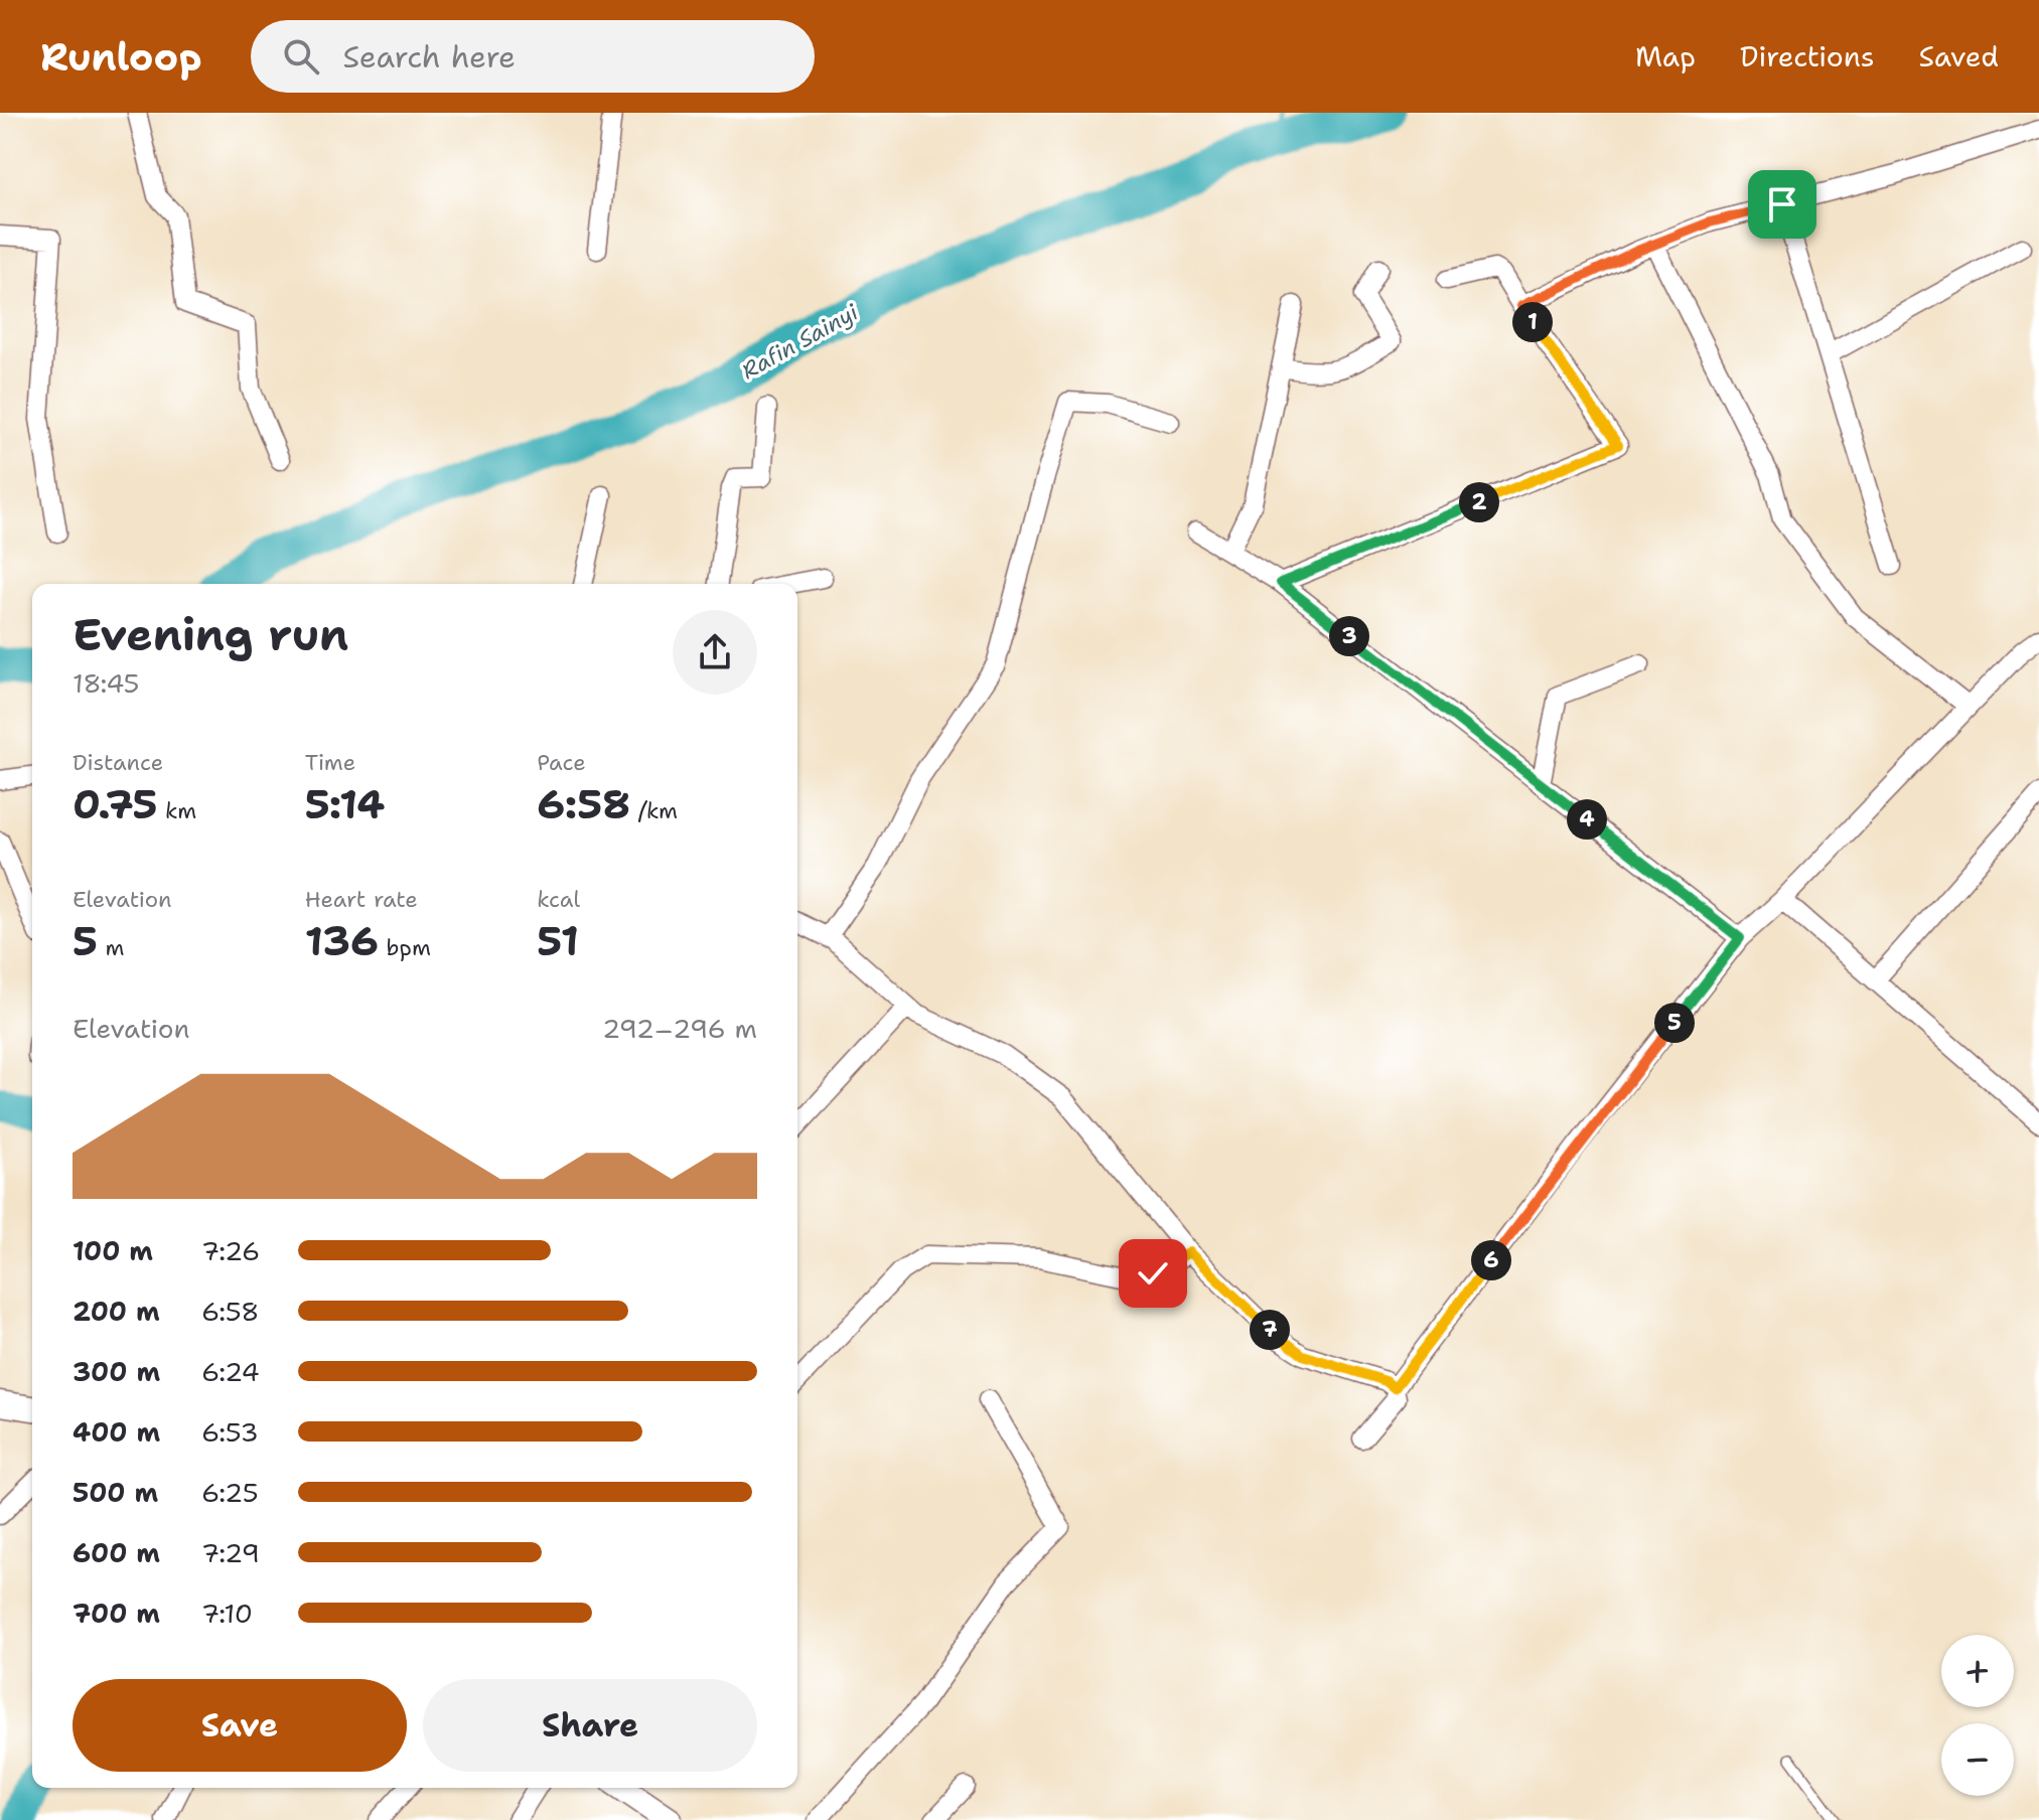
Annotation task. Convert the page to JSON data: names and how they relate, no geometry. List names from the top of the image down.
{
  "water": ["Rafin Sainyi"],
  "page": {
    "header": "Runloop",
    "search": "Search here",
    "nav": ["Map", "Directions", "Saved"],
    "pins": [
      "1",
      "2",
      "3",
      "4",
      "5",
      "6",
      "7"
    ],
    "heading": ["Evening run", "18:45"],
    "stats": [
      ["Distance", "0.75 km"],
      ["Time", "5:14"],
      ["Pace", "6:58 /km"],
      ["Elevation", "5 m"],
      ["Heart rate", "136 bpm"],
      ["kcal", "51"]
    ],
    "chart": ["Elevation", "292–296 m"],
    "list": [
      {
        "name": "100 m",
        "note": "7:26"
      },
      {
        "name": "200 m",
        "note": "6:58"
      },
      {
        "name": "300 m",
        "note": "6:24"
      },
      {
        "name": "400 m",
        "note": "6:53"
      },
      {
        "name": "500 m",
        "note": "6:25"
      },
      {
        "name": "600 m",
        "note": "7:29"
      },
      {
        "name": "700 m",
        "note": "7:10"
      }
    ],
    "map_buttons": ["+", "−"],
    "buttons": ["Save", "Share"]
  }
}
